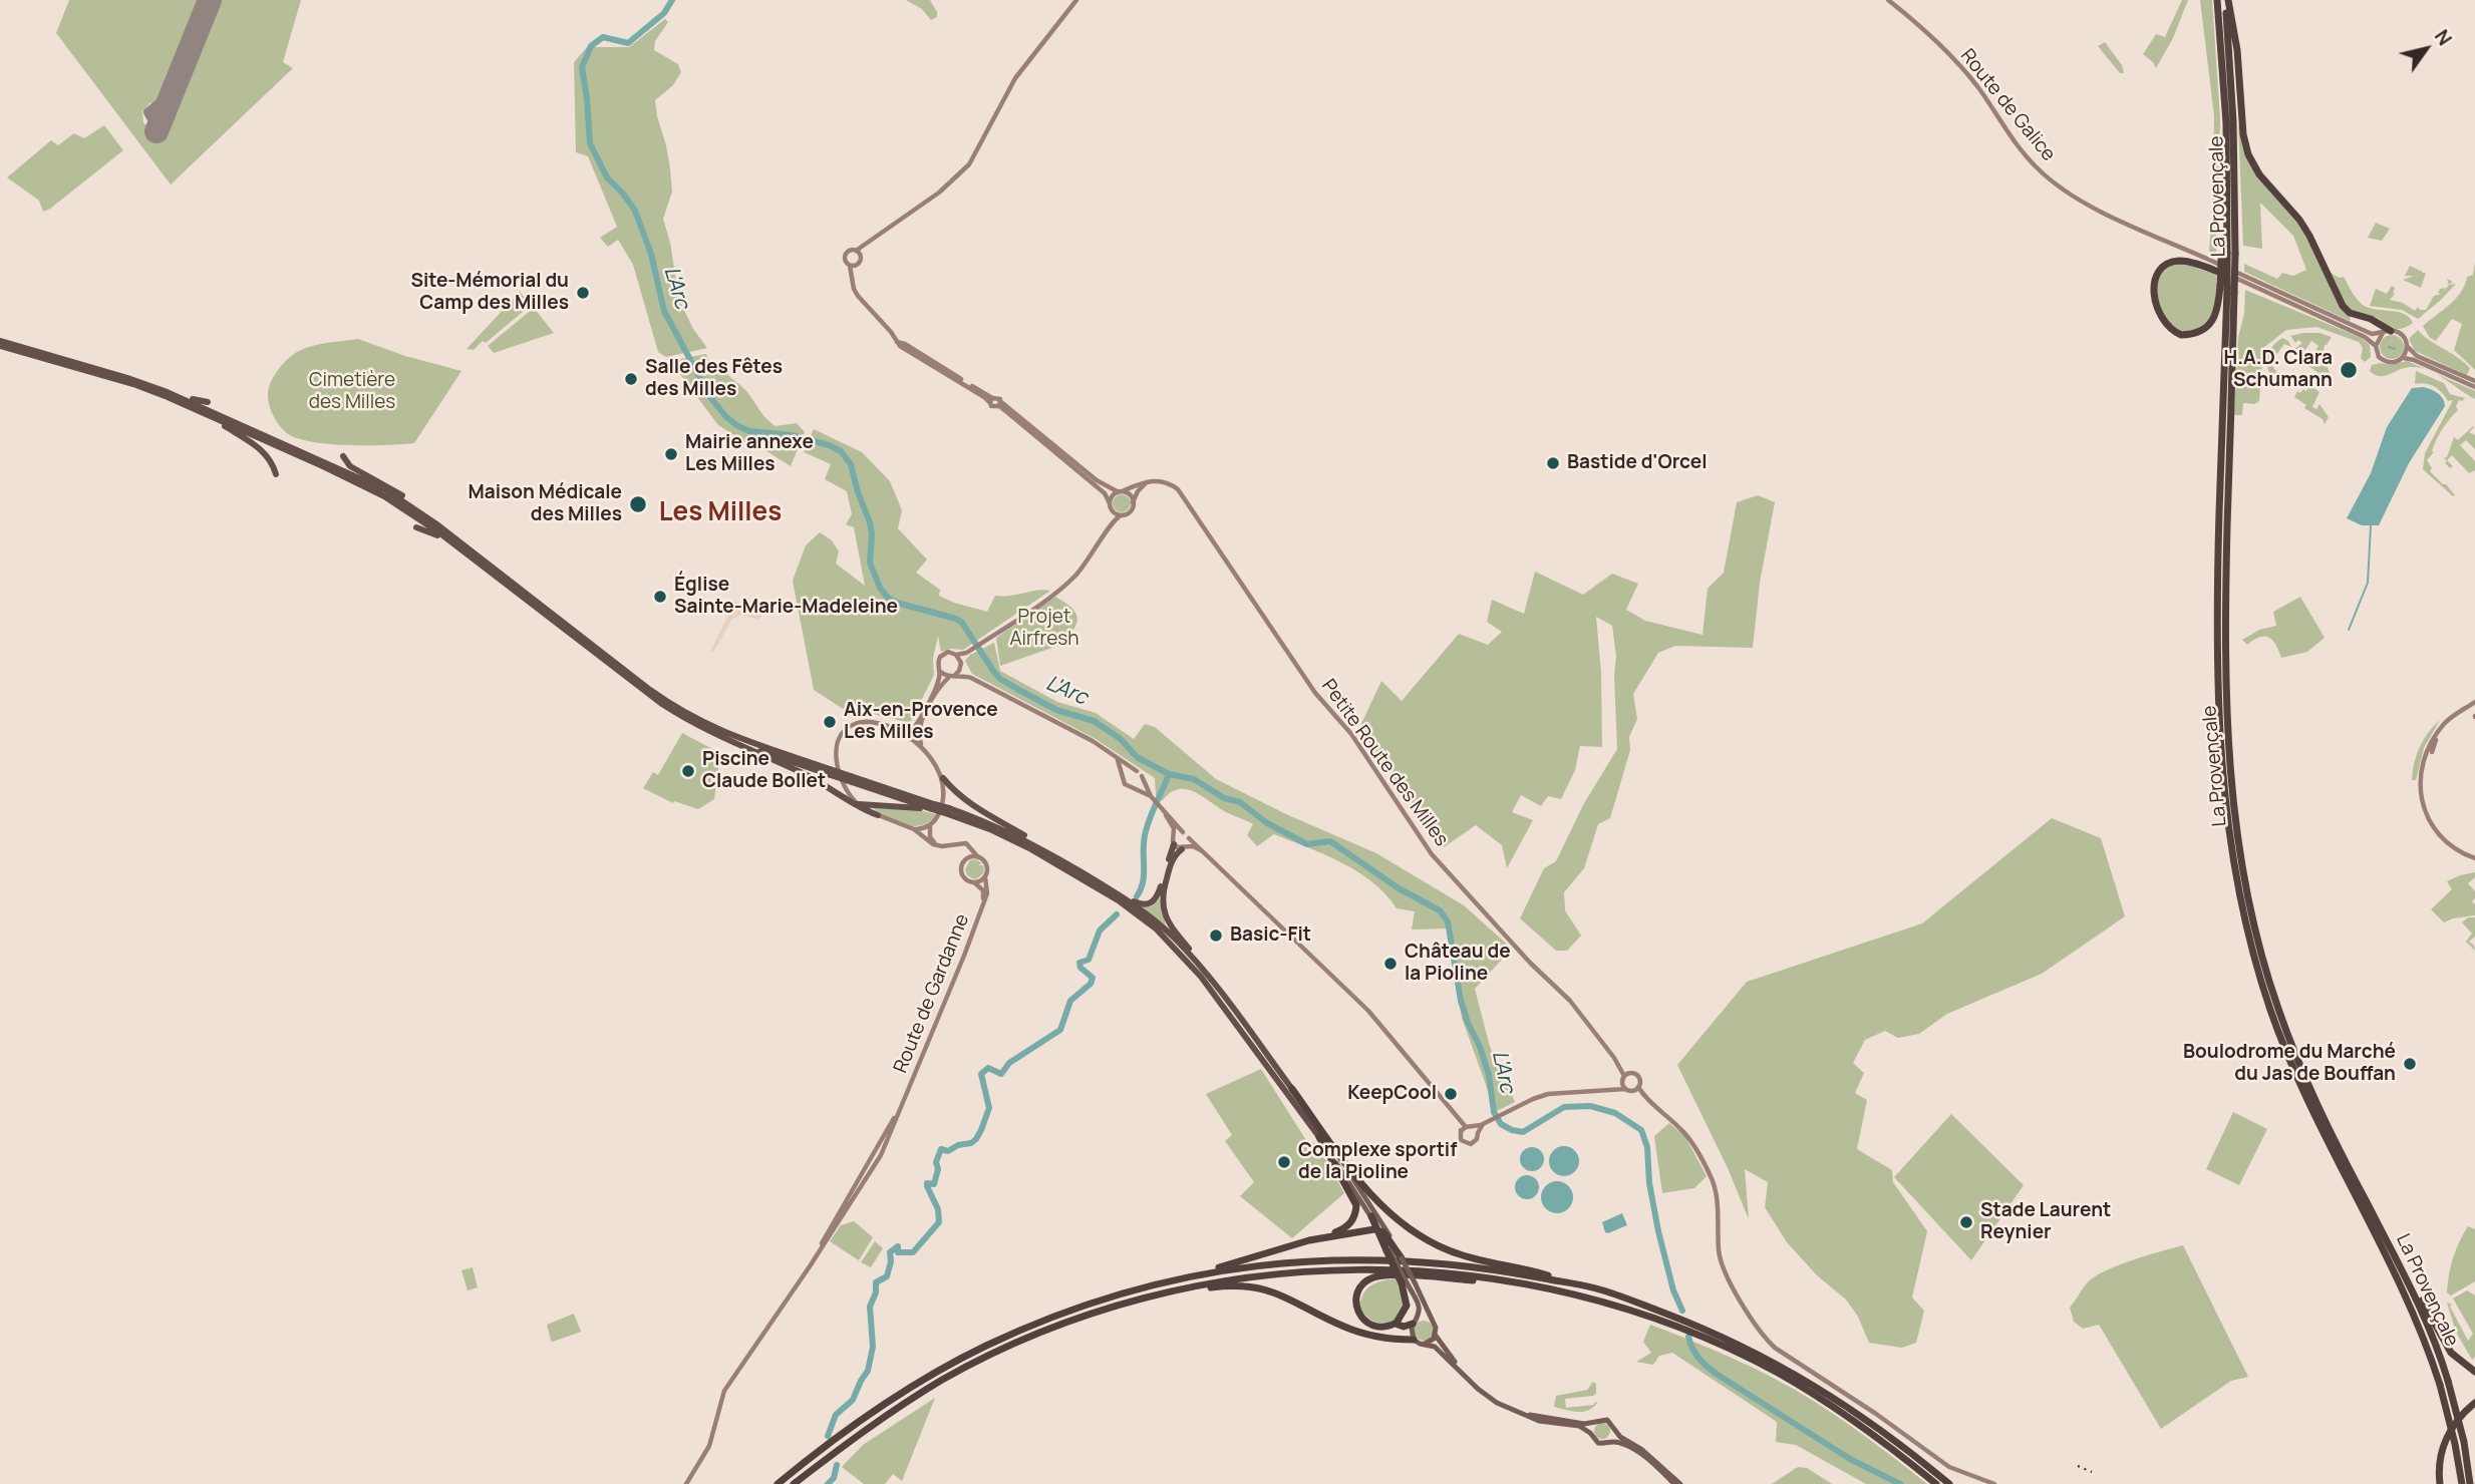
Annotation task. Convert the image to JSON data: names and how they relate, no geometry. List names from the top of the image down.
{
  "streets": {
    "highway": ["La Provençale"],
    "main road": ["Route de Galice", "Petite Route des Milles", "Route de Gardanne"]
  },
  "districts": ["Les Milles"],
  "water": ["L'Arc"],
  "parks": ["Cimetière des Milles", "Projet Airfresh"],
  "places": [
    "Site-Mémorial du Camp des Milles",
    "H.A.D. Clara Schumann",
    "Salle des Fêtes des Milles",
    "Mairie annexe Les Milles",
    "Bastide d'Orcel",
    "Maison Médicale des Milles",
    "Église Sainte-Marie-Madeleine",
    "Aix-en-Provence Les Milles",
    "Piscine Claude Bollet",
    "Basic-Fit",
    "Château de la Pioline",
    "Boulodrome du Marché du Jas de Bouffan",
    "KeepCool",
    "Complexe sportif de la Pioline",
    "Stade Laurent Reynier"
  ],
  "north": "top right"
}
